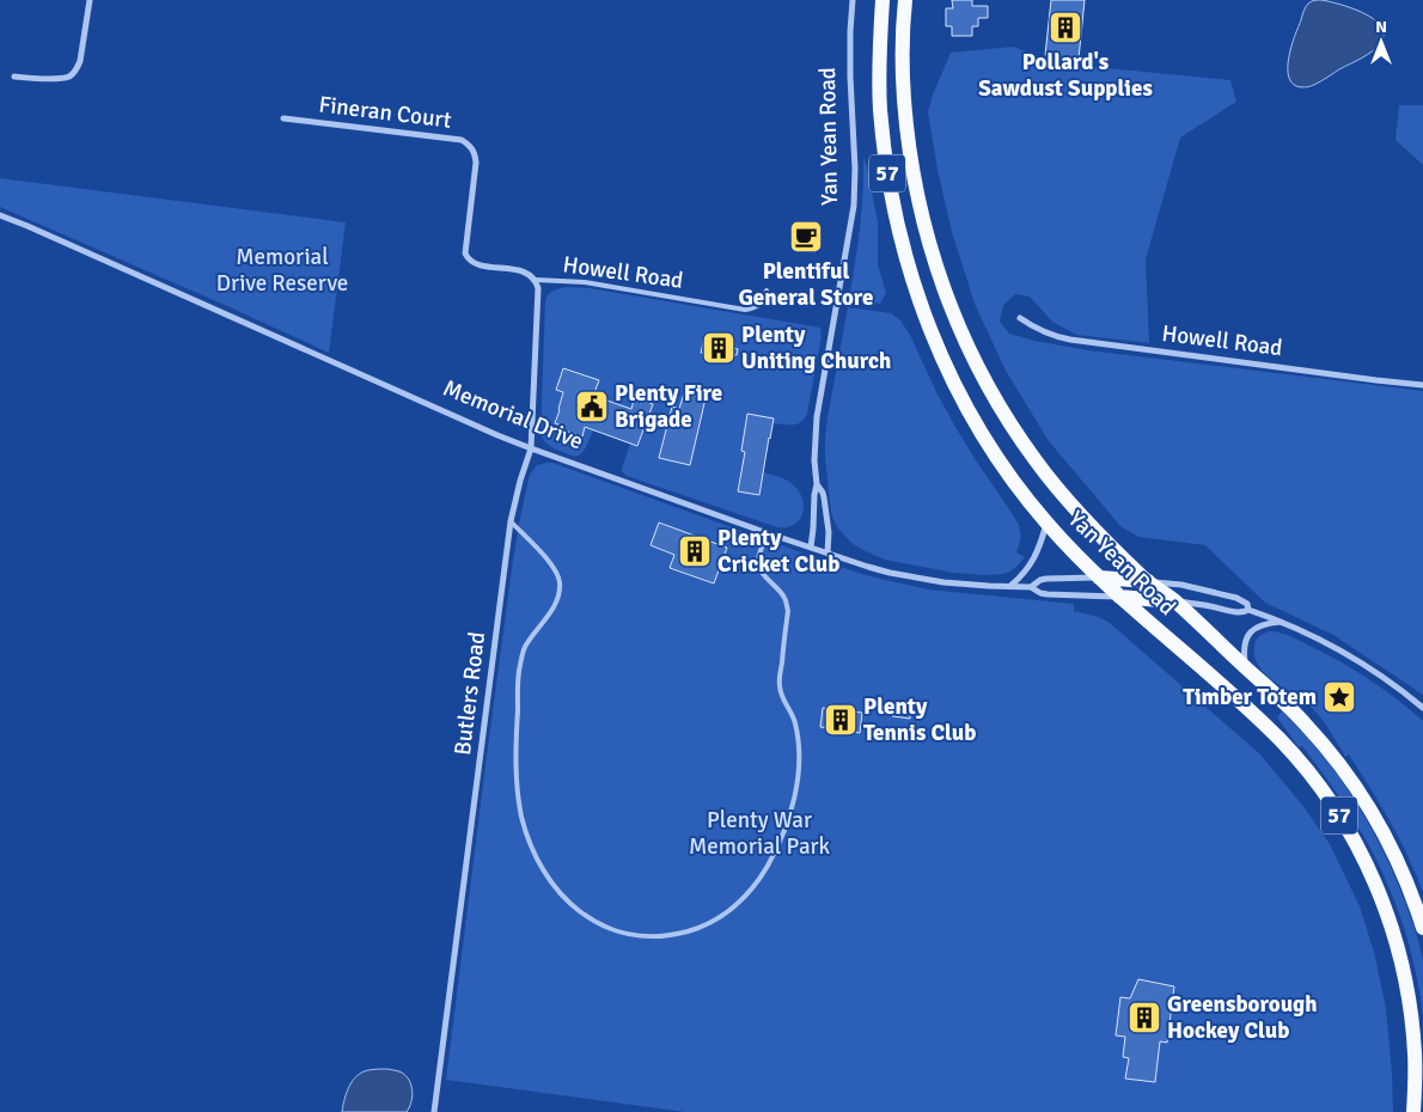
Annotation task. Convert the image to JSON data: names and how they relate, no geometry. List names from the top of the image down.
{
  "streets": {
    "main road": ["Yan Yean Road", "57", "Memorial Drive"],
    "street": ["Fineran Court", "Howell Road", "Butlers Road"]
  },
  "crossings": [
    ["Fineran Court", "Howell Road"],
    ["Yan Yean Road", "Memorial Drive"],
    ["Howell Road", "Butlers Road"],
    ["Memorial Drive", "Butlers Road"]
  ],
  "parks": ["Memorial Drive Reserve", "Plenty War Memorial Park"],
  "places": {
    "building": [
      "Pollard's Sawdust Supplies",
      "Plenty Uniting Church",
      "Plenty Cricket Club",
      "Plenty Tennis Club",
      "Greensborough Hockey Club"
    ],
    "cafe": ["Plentiful General Store"],
    "public building": ["Plenty Fire Brigade"],
    "place": ["Timber Totem"]
  },
  "north": "top"
}
